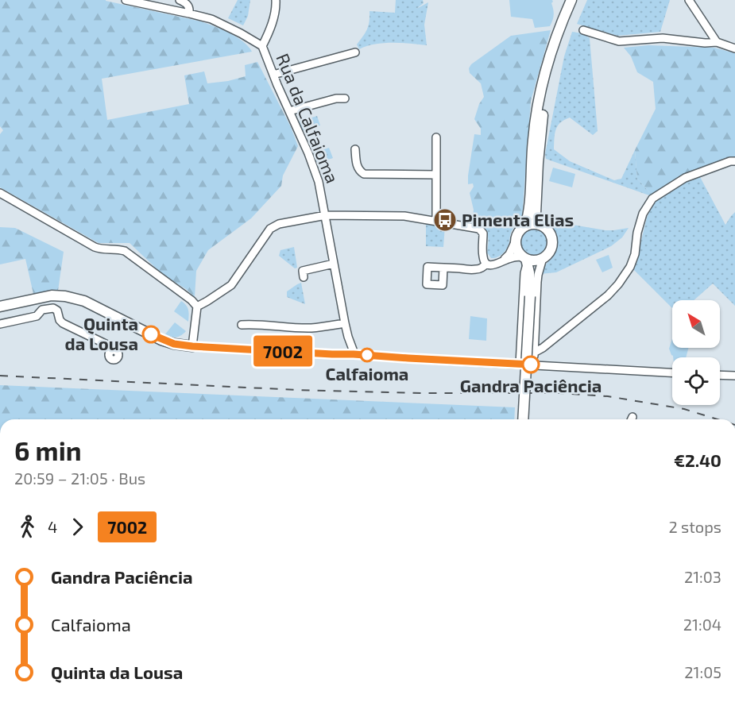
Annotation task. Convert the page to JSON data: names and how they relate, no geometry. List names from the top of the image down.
{
  "streets": {
    "street": ["Rua da Calfaioma"]
  },
  "places": {
    "bus stop": ["Pimenta Elias"],
    "other": ["Quinta da Lousa", "Calfaioma", "Gandra Paciência"]
  },
  "lines": ["bus line 7002"],
  "north": "top left",
  "page": {
    "on_map": "7002",
    "heading": ["6 min", "20:59 – 21:05 · Bus", "€2.40"],
    "legs": ["4", "7002", "2 stops"],
    "list": [
      {
        "name": "Gandra Paciência",
        "value": "21:03"
      },
      {
        "name": "Calfaioma",
        "value": "21:04"
      },
      {
        "name": "Quinta da Lousa",
        "value": "21:05"
      }
    ]
  }
}
